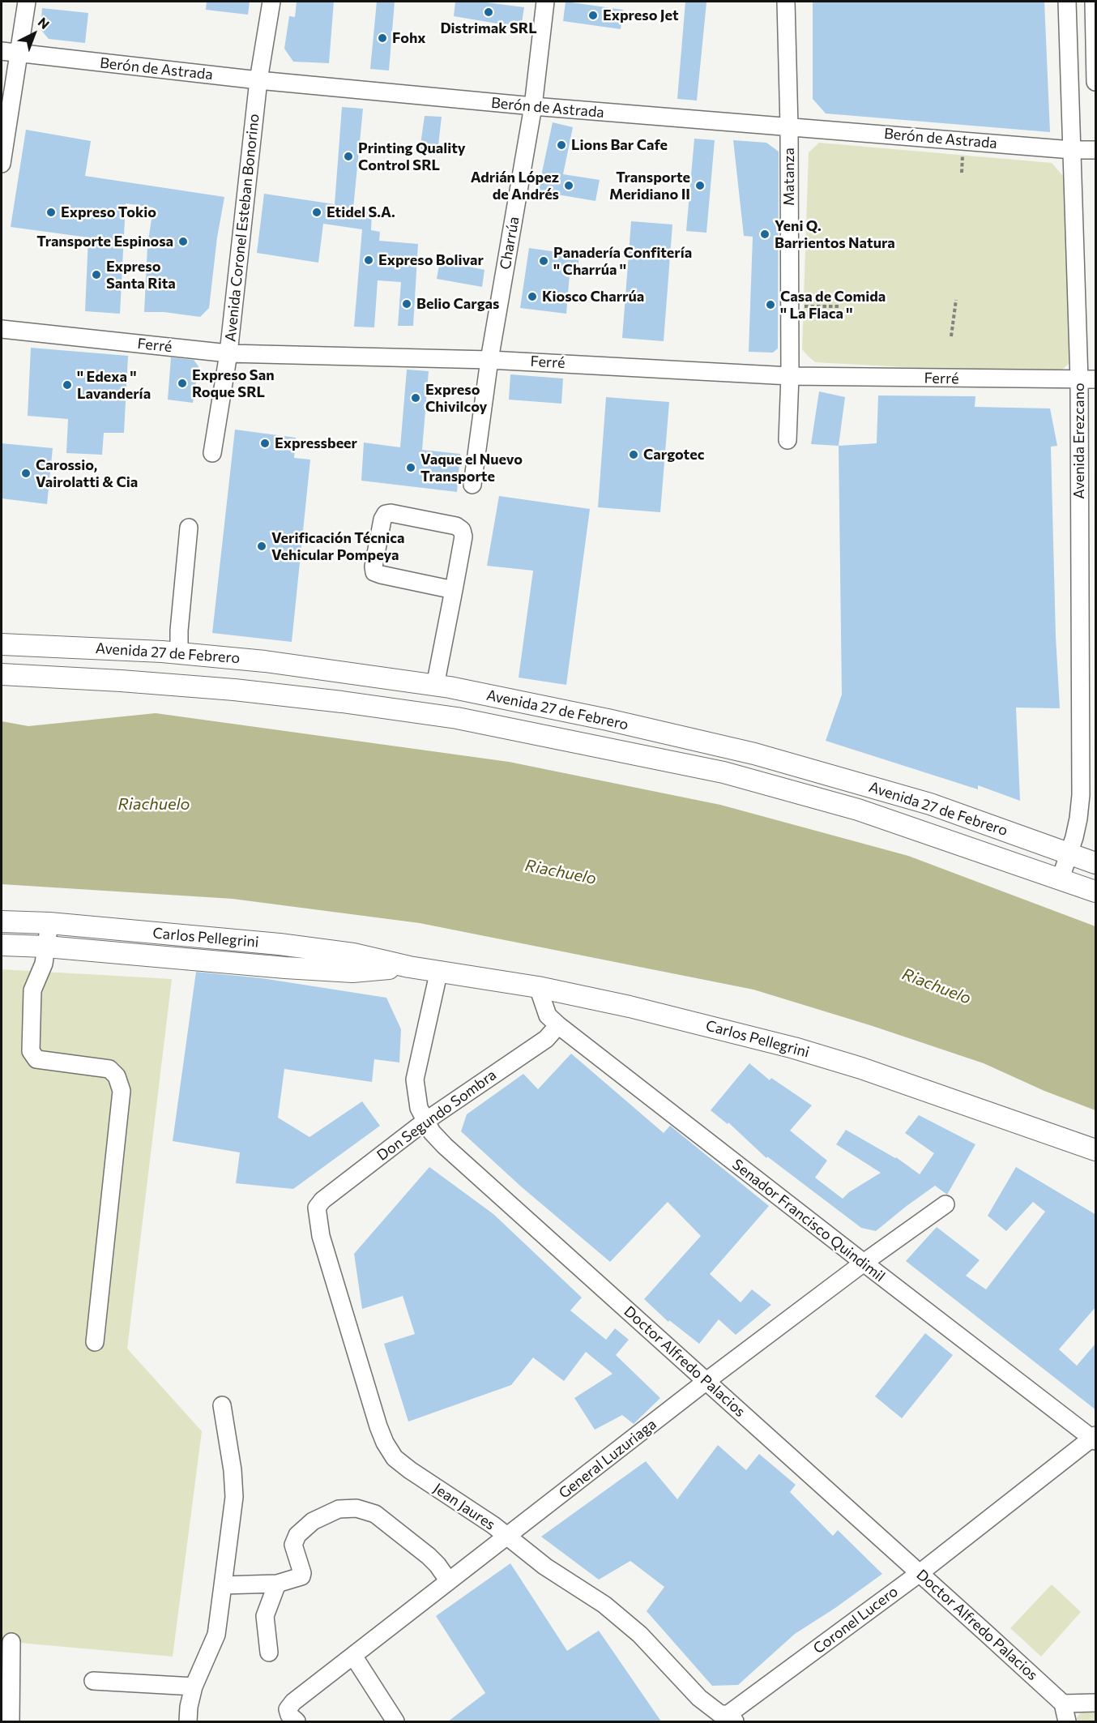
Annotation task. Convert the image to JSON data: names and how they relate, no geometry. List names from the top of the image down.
{
  "streets": {
    "main road": ["Avenida 27 de Febrero", "Carlos Pellegrini"],
    "street": [
      "Berón de Astrada",
      "Matanza",
      "Avenida Coronel Esteban Bonorino",
      "Charrúa",
      "Ferré",
      "Avenida Erezcano",
      "Don Segundo Sombra",
      "Senador Francisco Quindimil",
      "Doctor Alfredo Palacios",
      "General Luzuriaga",
      "Jean Jaures",
      "Coronel Lucero"
    ]
  },
  "crossings": [
    ["Berón de Astrada", "Matanza"],
    ["Berón de Astrada", "Avenida Coronel Esteban Bonorino"],
    ["Berón de Astrada", "Charrúa"],
    ["Berón de Astrada", "Avenida Erezcano"],
    ["Matanza", "Ferré"],
    ["Avenida Coronel Esteban Bonorino", "Ferré"],
    ["Charrúa", "Ferré"],
    ["Ferré", "Avenida Erezcano"],
    ["Avenida Erezcano", "Avenida 27 de Febrero"],
    ["Carlos Pellegrini", "Senador Francisco Quindimil"],
    ["Carlos Pellegrini", "Doctor Alfredo Palacios"],
    ["Don Segundo Sombra", "Senador Francisco Quindimil"],
    ["Don Segundo Sombra", "Doctor Alfredo Palacios"],
    ["Don Segundo Sombra", "Jean Jaures"],
    ["Senador Francisco Quindimil", "General Luzuriaga"],
    ["Senador Francisco Quindimil", "Coronel Lucero"],
    ["Doctor Alfredo Palacios", "General Luzuriaga"],
    ["Doctor Alfredo Palacios", "Coronel Lucero"],
    ["General Luzuriaga", "Jean Jaures"],
    ["Jean Jaures", "Coronel Lucero"]
  ],
  "water": ["Riachuelo"],
  "places": [
    "Distrimak SRL",
    "Expreso Jet",
    "Fohx",
    "Lions Bar Cafe",
    "Printing Quality Control SRL",
    "Adrián López de Andrés",
    "Transporte Meridiano II",
    "Expreso Tokio",
    "Etidel S.A.",
    "Yeni Q. Barrientos Natura",
    "Transporte Espinosa",
    "Expreso Bolivar",
    "Panadería Confitería '' Charrúa ''",
    "Expreso Santa Rita",
    "Kiosco Charrúa",
    "Belio Cargas",
    "Casa de Comida '' La Flaca ''",
    "Expreso San Roque SRL",
    "'' Edexa '' Lavandería",
    "Expreso Chivilcoy",
    "Expressbeer",
    "Cargotec",
    "Vaque el Nuevo Transporte",
    "Carossio, Vairolatti & Cia",
    "Verificación Técnica Vehicular Pompeya"
  ],
  "north": "top right"
}
